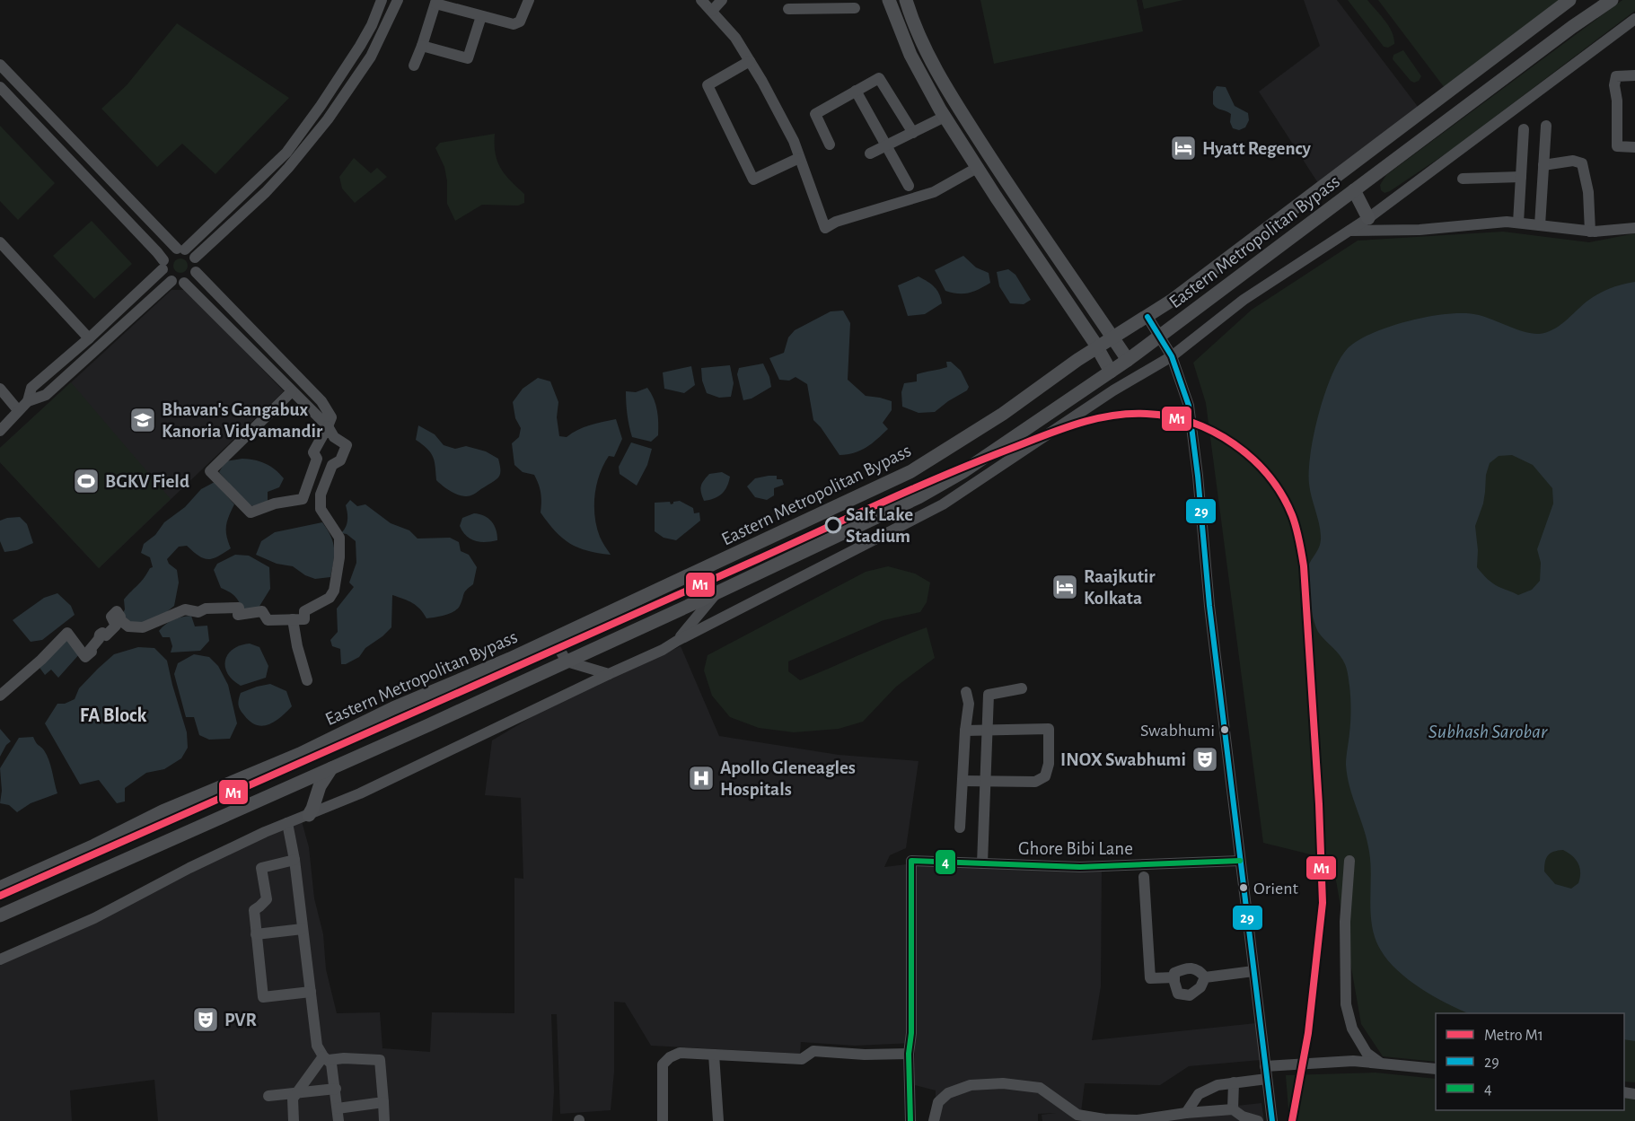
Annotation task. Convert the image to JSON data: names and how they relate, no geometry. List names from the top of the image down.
{
  "streets": {
    "main road": ["Eastern Metropolitan Bypass"],
    "street": ["Ghore Bibi Lane"]
  },
  "districts": ["FA Block"],
  "water": ["Subhash Sarobar"],
  "places": {
    "hotel": ["Hyatt Regency", "Raajkutir Kolkata"],
    "school or university": ["Bhavan's Gangabux Kanoria Vidyamandir"],
    "sports": ["BGKV Field"],
    "other": ["Salt Lake Stadium", "Swabhumi", "Orient"],
    "theatre": ["INOX Swabhumi", "PVR"],
    "hospital": ["Apollo Gleneagles Hospitals"]
  },
  "lines": ["transit line 29", "metro line M1", "transit line 4"],
  "legend": ["Metro M1", "29", "4"]
}
